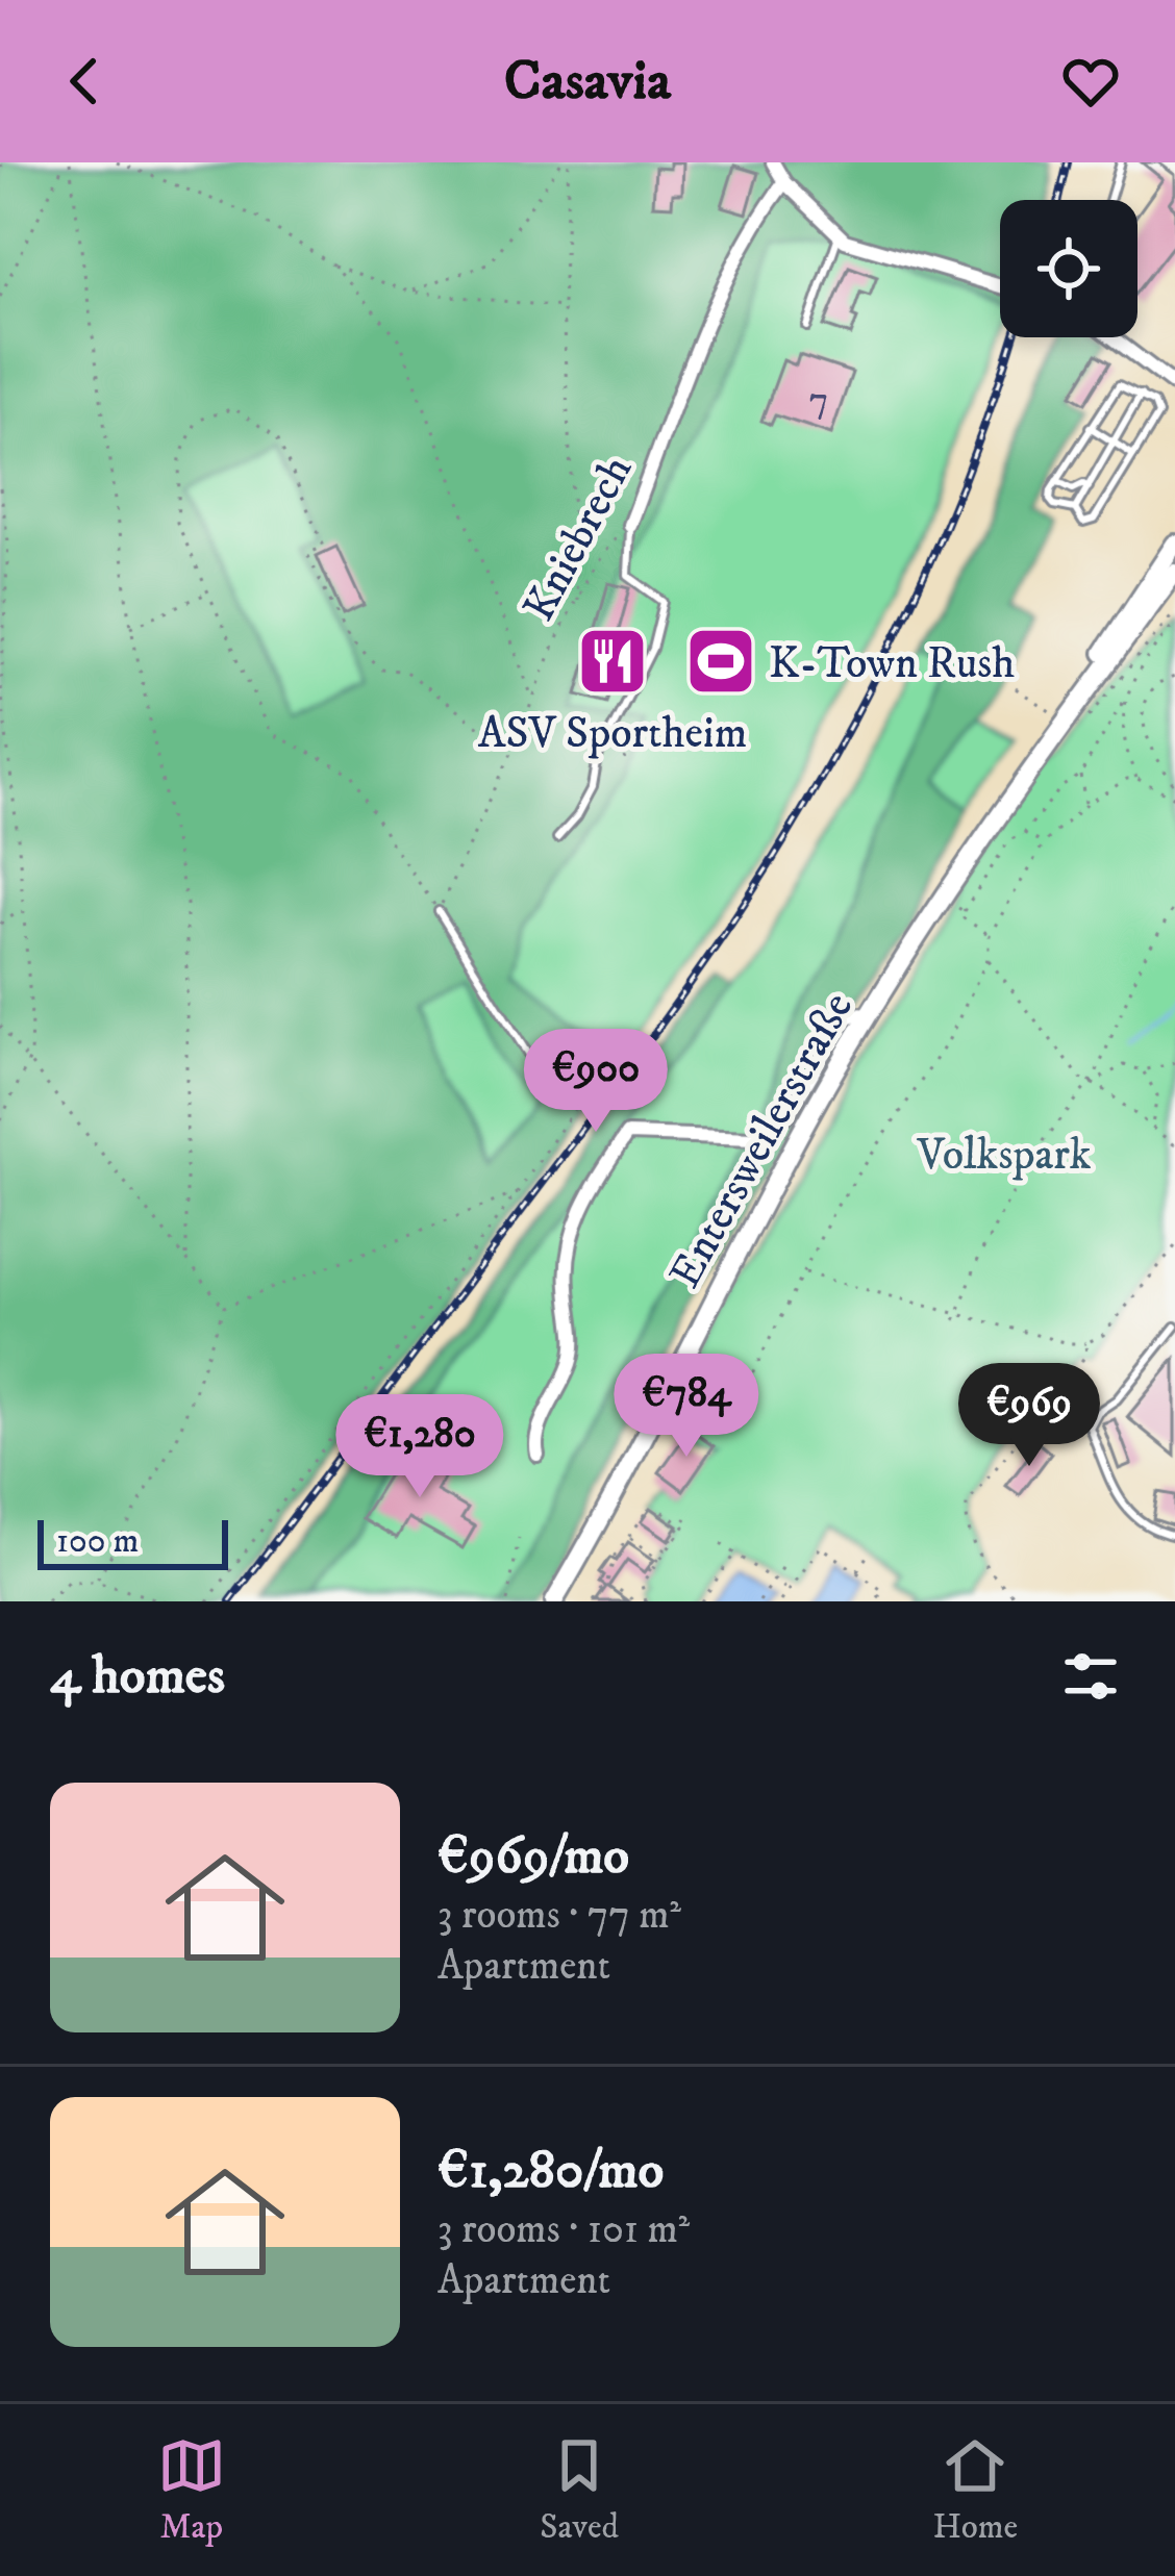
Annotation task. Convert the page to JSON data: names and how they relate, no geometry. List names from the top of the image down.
{
  "streets": {
    "main road": ["Entersweilerstraße"],
    "street": ["Kniebrech"]
  },
  "parks": ["Volkspark"],
  "places": {
    "restaurant": ["ASV Sportheim"],
    "sports": ["K-Town Rush"]
  },
  "house_numbers": ["7"],
  "scale_bar": "100 m",
  "page": {
    "header": "Casavia",
    "price": [
      "€900",
      "€784",
      "€969",
      "€1,280"
    ],
    "scale": "100 m",
    "heading": "4 homes",
    "list": [
      {
        "name": "€969/mo",
        "note": "3 rooms · 77 m² · Apartment"
      },
      {
        "name": "€1,280/mo",
        "note": "3 rooms · 101 m² · Apartment"
      }
    ],
    "tabs": ["Map", "Saved", "Home"]
  }
}
